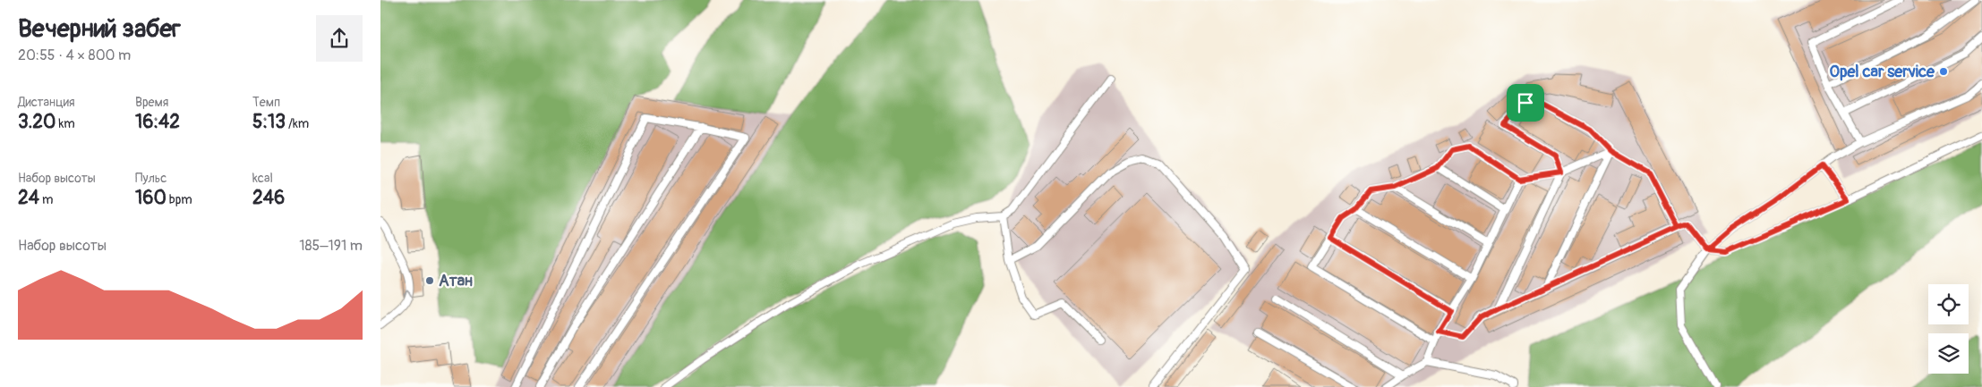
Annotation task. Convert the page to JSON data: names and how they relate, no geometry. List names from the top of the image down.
{
  "places": ["Opel car service", "Атан"],
  "page": {
    "heading": ["Вечерний забег", "20:55 · 4 × 800 m"],
    "stats": [
      ["Дистанция", "3.20 km"],
      ["Время", "16:42"],
      ["Темп", "5:13 /km"],
      ["Набор высоты", "24 m"],
      ["Пульс", "160 bpm"],
      ["kcal", "246"]
    ],
    "chart": ["Набор высоты", "185–191 m"]
  }
}
